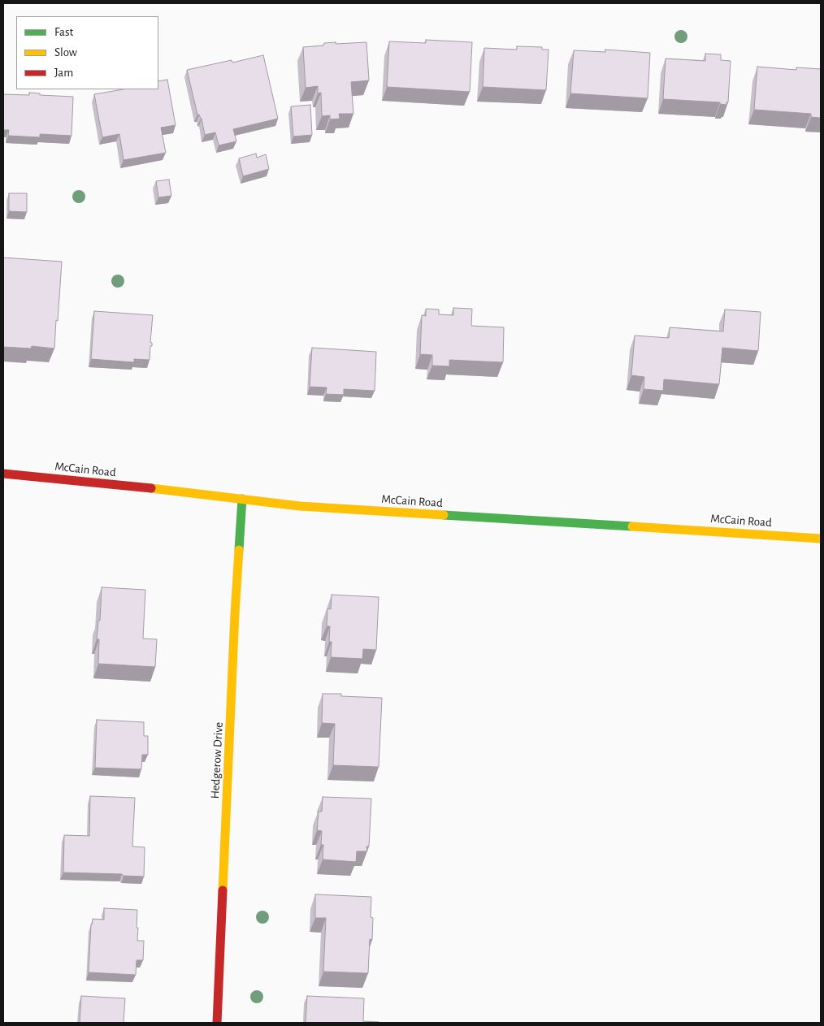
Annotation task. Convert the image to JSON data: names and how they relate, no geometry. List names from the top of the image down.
{
  "streets": {
    "street": ["McCain Road", "Hedgerow Drive"]
  },
  "crossings": [
    ["McCain Road", "Hedgerow Drive"]
  ],
  "legend": ["Fast", "Slow", "Jam"]
}
